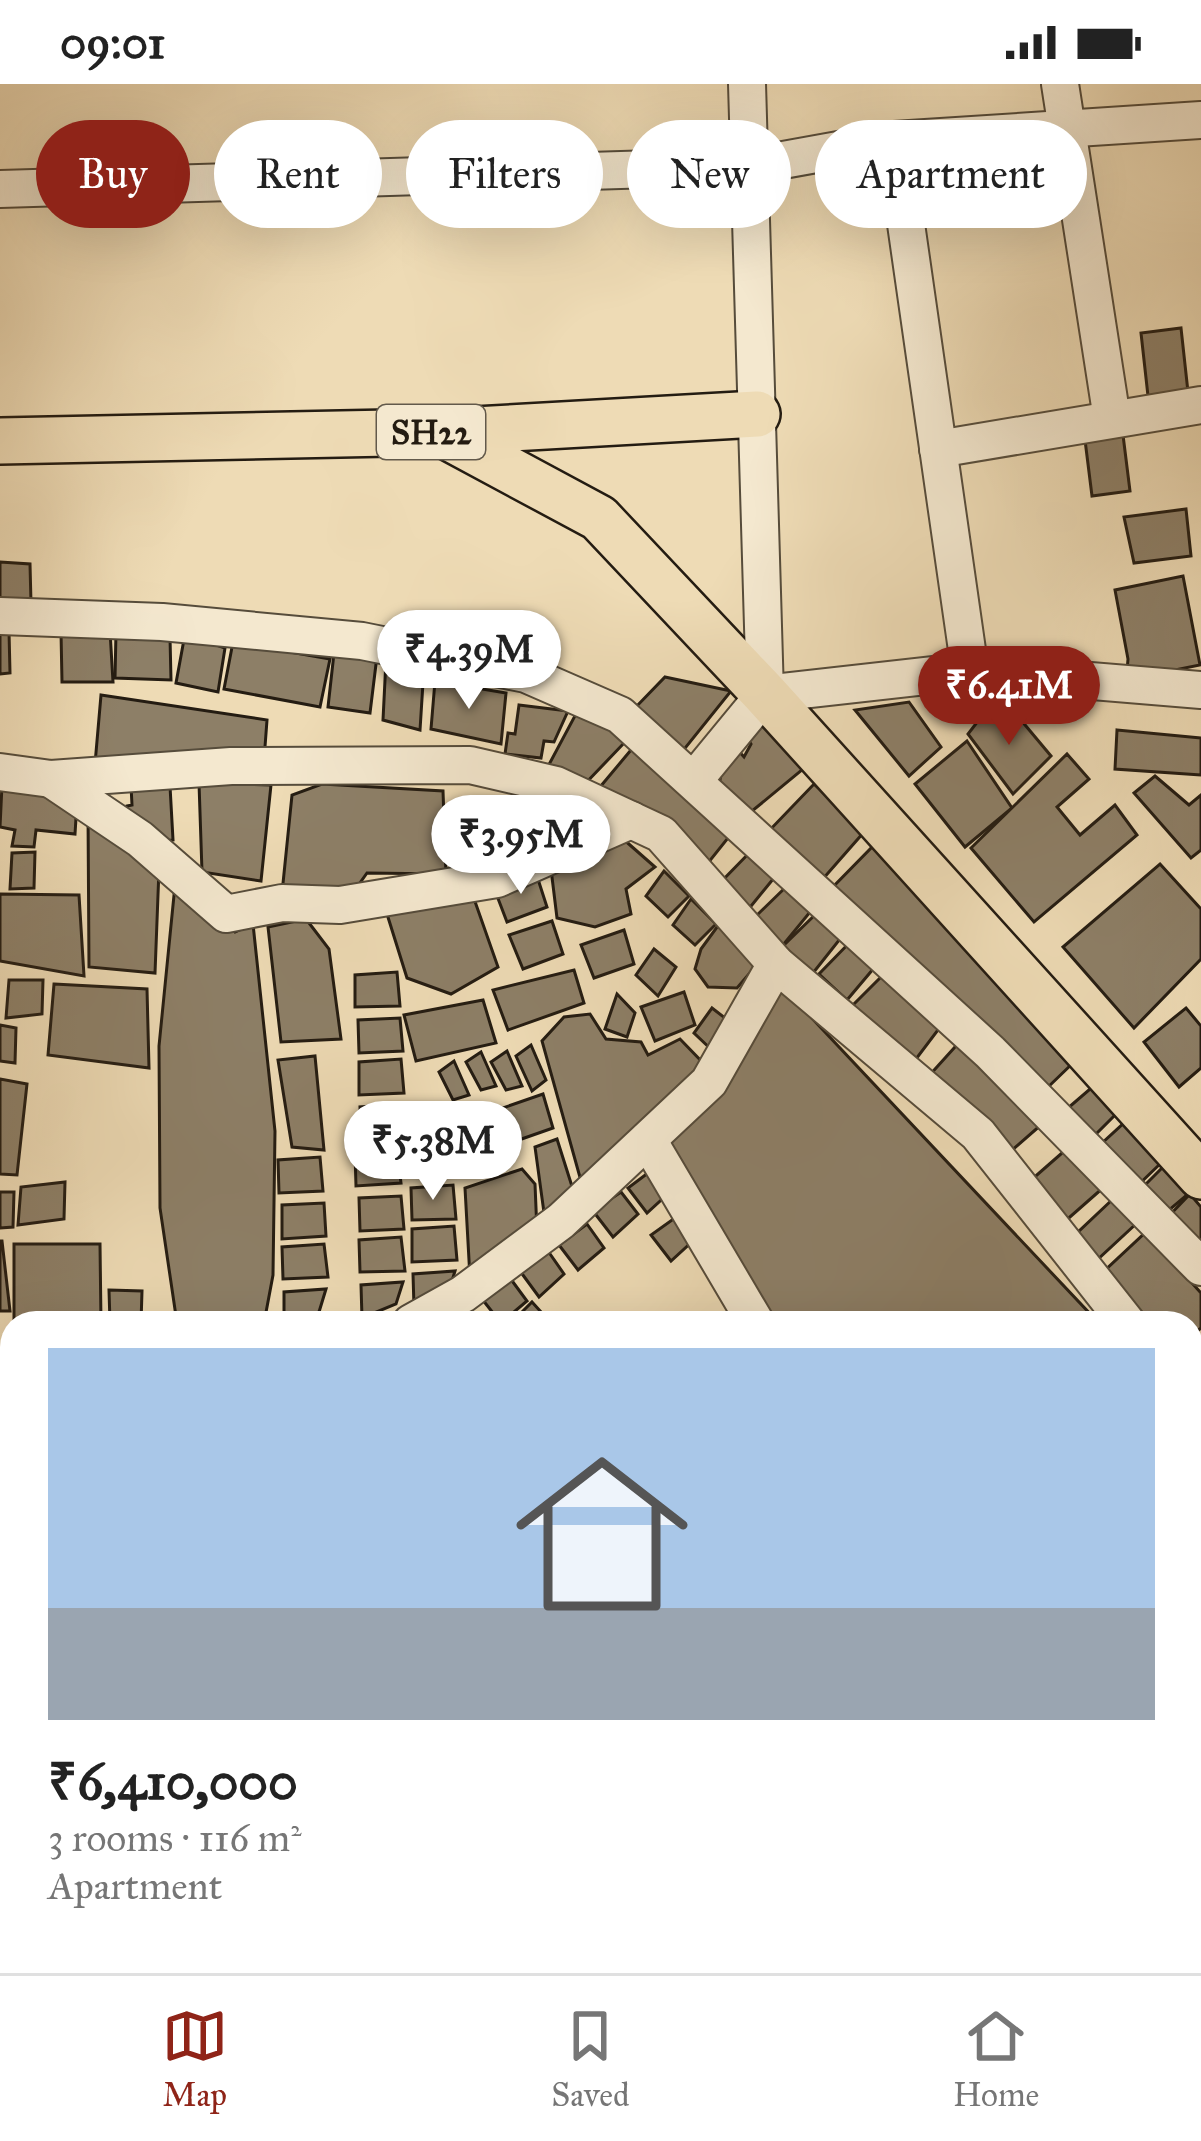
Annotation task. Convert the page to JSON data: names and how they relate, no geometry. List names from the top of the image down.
{
  "streets": {
    "main road": ["SH22"]
  },
  "page": {
    "status": "09:01",
    "chip": [
      "Buy",
      "Rent",
      "Filters",
      "New",
      "Apartment"
    ],
    "price": [
      "₹4.39M",
      "₹6.41M",
      "₹3.95M",
      "₹5.38M"
    ],
    "list": [
      {
        "name": "₹6,410,000",
        "note": "3 rooms · 116 m² · Apartment"
      }
    ],
    "tabs": ["Map", "Saved", "Home"]
  }
}
